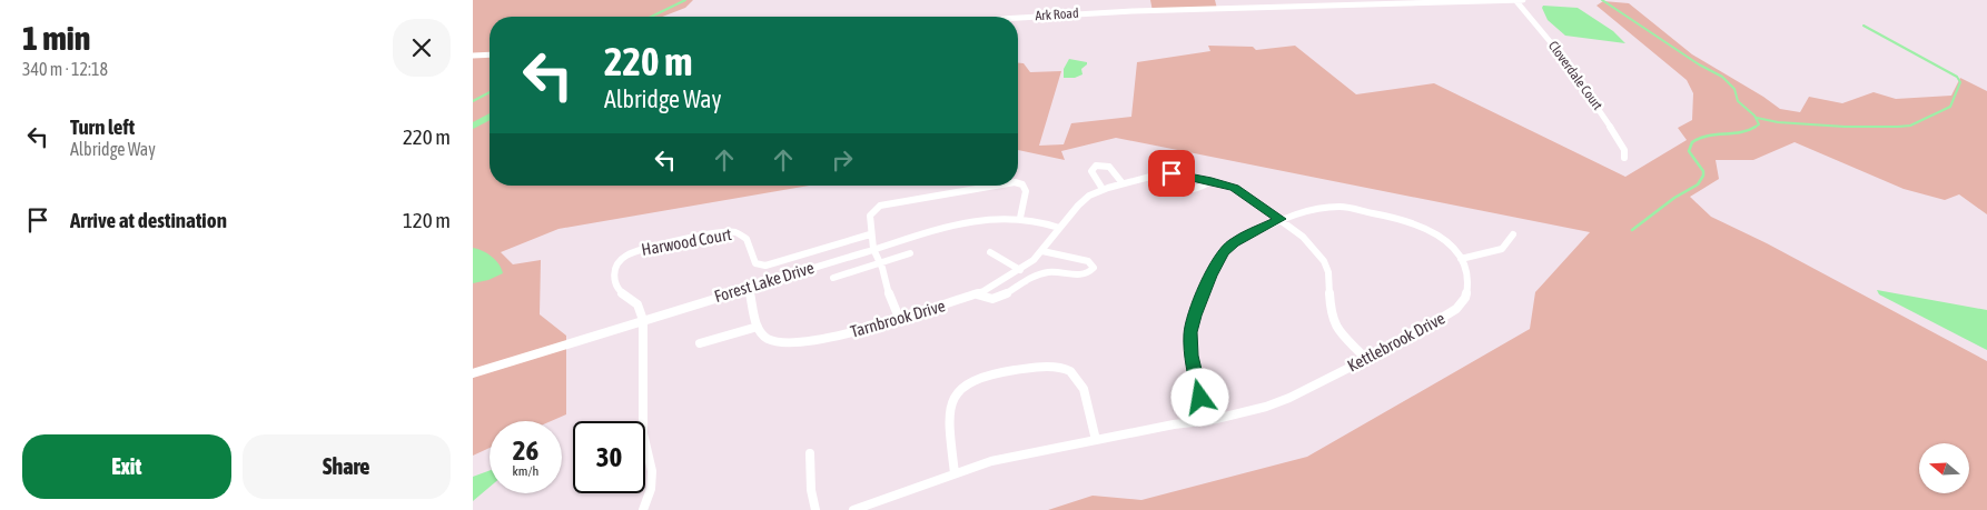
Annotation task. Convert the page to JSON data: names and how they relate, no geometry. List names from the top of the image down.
{
  "streets": {
    "street": [
      "Ark Road",
      "Cloverdale Court",
      "Harwood Court",
      "Forest Lake Drive",
      "Tarnbrook Drive",
      "Kettlebrook Drive"
    ]
  },
  "crossings": [
    ["Ark Road", "Cloverdale Court"],
    ["Harwood Court", "Forest Lake Drive"],
    ["Forest Lake Drive", "Tarnbrook Drive"],
    ["Tarnbrook Drive", "Kettlebrook Drive"]
  ],
  "north": "left",
  "page": {
    "heading": ["1 min", "340 m · 12:18"],
    "turn": ["220 m", "Albridge Way"],
    "list": [
      {
        "name": "Turn left",
        "note": "Albridge Way",
        "value": "220 m"
      },
      {
        "name": "Arrive at destination",
        "value": "120 m"
      }
    ],
    "speed": "26 km/h",
    "limit": "30",
    "buttons": ["Exit", "Share"]
  }
}
